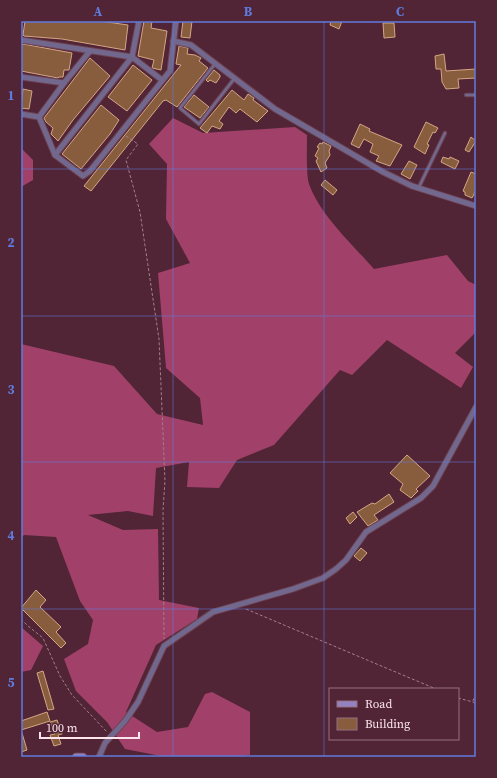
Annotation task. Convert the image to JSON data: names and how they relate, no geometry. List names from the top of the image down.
{
  "legend": ["Road", "Building"],
  "scale_bar": "100 m",
  "grid": {
    "columns": ["A", "B", "C"],
    "rows": [
      "1",
      "2",
      "3",
      "4",
      "5"
    ]
  }
}
